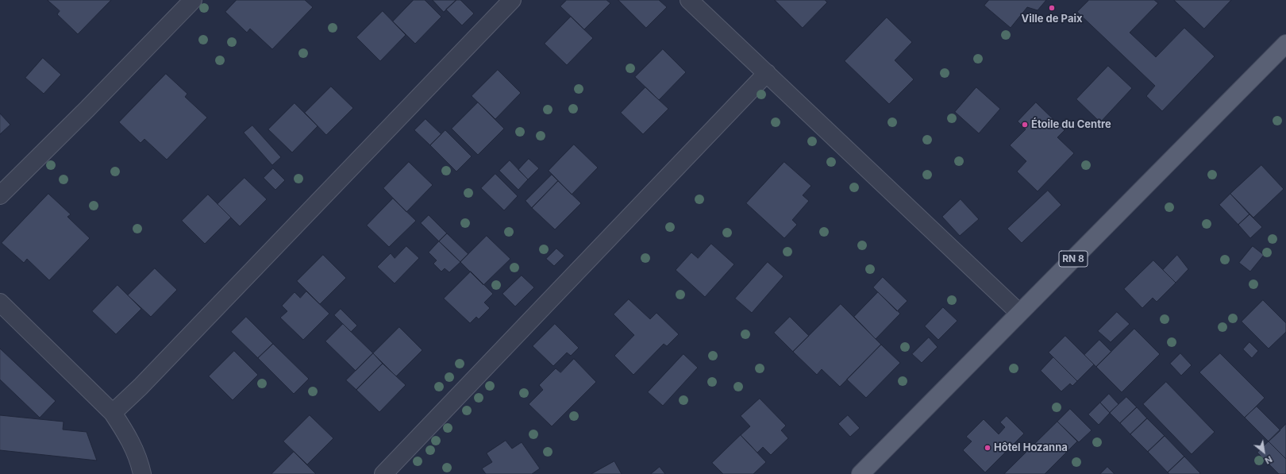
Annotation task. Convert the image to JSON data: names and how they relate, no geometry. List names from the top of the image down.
{
  "streets": {
    "main road": ["RN 8"]
  },
  "places": ["Ville de Paix", "Étoile du Centre", "Hôtel Hozanna"],
  "north": "bottom right"
}
